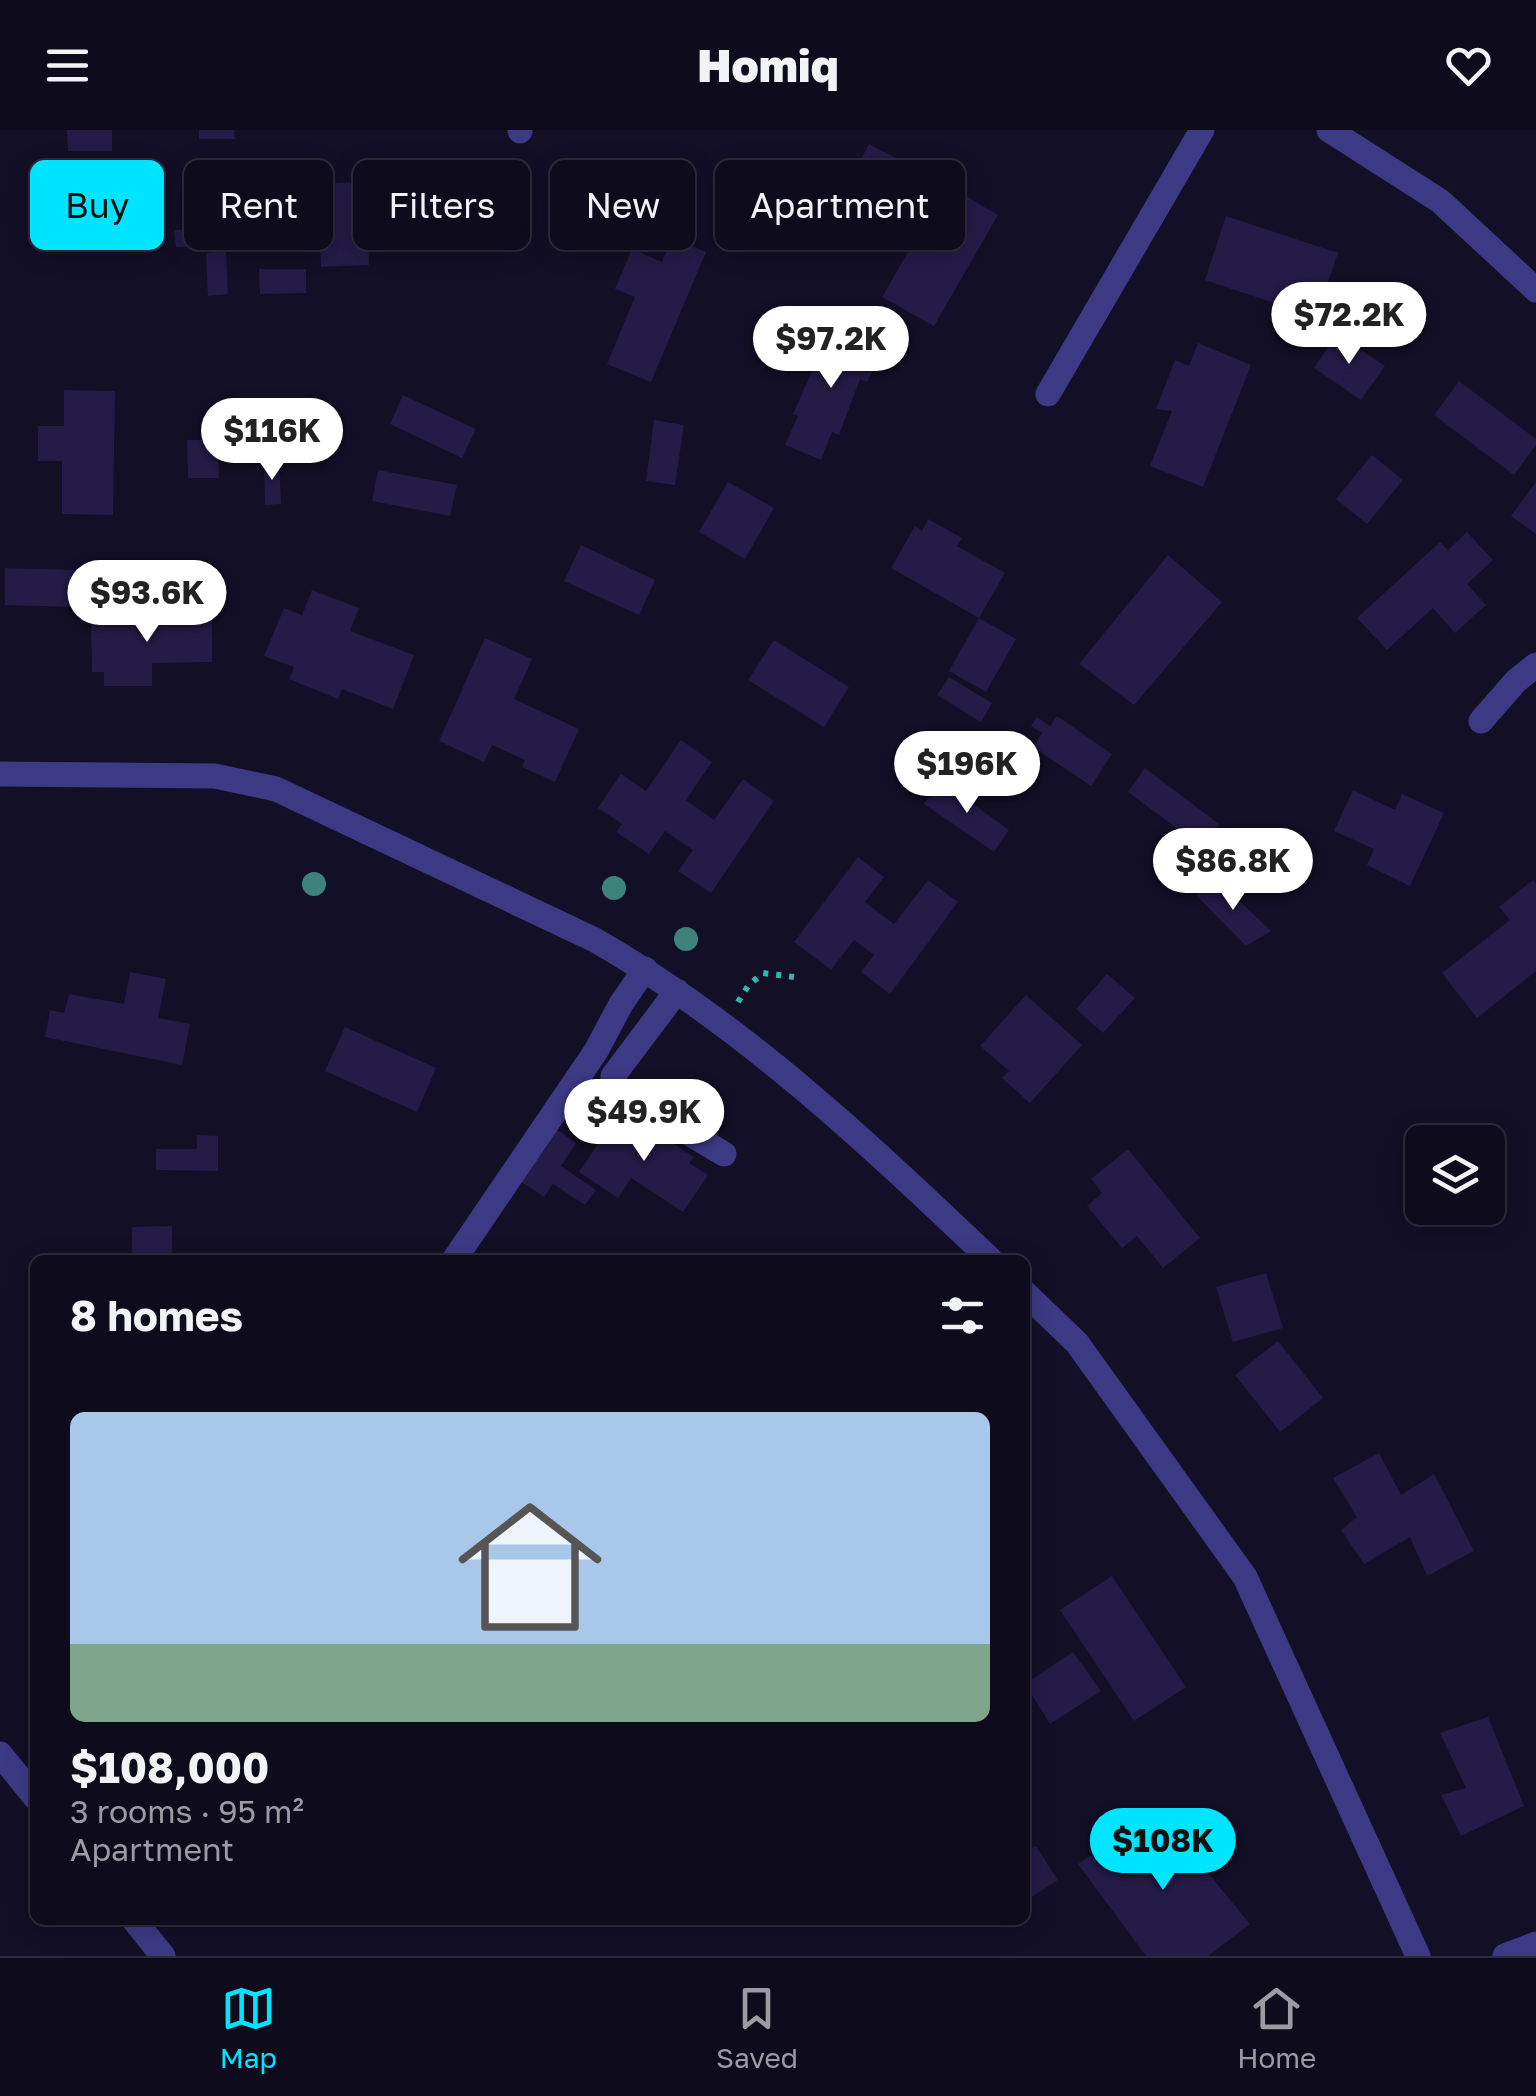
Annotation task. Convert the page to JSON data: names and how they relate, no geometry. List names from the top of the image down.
{
  "page": {
    "header": "Homiq",
    "chip": [
      "Buy",
      "Rent",
      "Filters",
      "New",
      "Apartment"
    ],
    "price": [
      "$72.2K",
      "$97.2K",
      "$116K",
      "$93.6K",
      "$196K",
      "$86.8K",
      "$49.9K",
      "$108K"
    ],
    "heading": "8 homes",
    "list": [
      {
        "name": "$108,000",
        "note": "3 rooms · 95 m² · Apartment"
      }
    ],
    "tabs": ["Map", "Saved", "Home"]
  }
}
